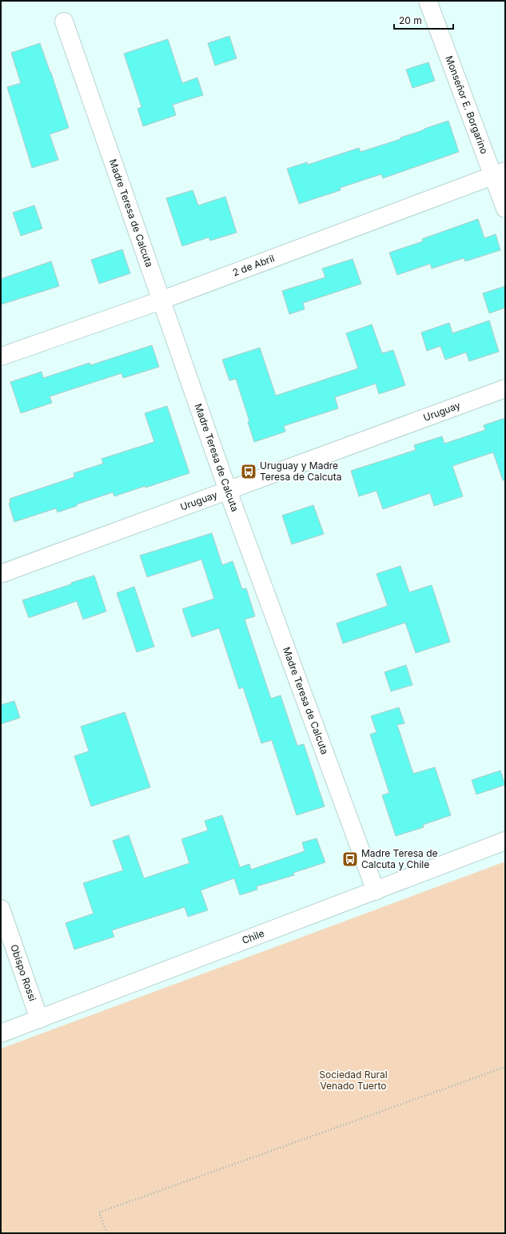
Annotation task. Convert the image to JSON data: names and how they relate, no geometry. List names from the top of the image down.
{
  "streets": {
    "street": [
      "Monseñor E. Borgarino",
      "Madre Teresa de Calcuta",
      "2 de Abril",
      "Uruguay",
      "Chile",
      "Obispo Rossi"
    ]
  },
  "crossings": [
    ["Monseñor E. Borgarino", "2 de Abril"],
    ["Madre Teresa de Calcuta", "2 de Abril"],
    ["Madre Teresa de Calcuta", "Uruguay"],
    ["Madre Teresa de Calcuta", "Chile"],
    ["Chile", "Obispo Rossi"]
  ],
  "parks": ["Sociedad Rural Venado Tuerto"],
  "places": {
    "bus stop": ["Uruguay y Madre Teresa de Calcuta", "Madre Teresa de Calcuta y Chile"]
  },
  "scale_bar": "20 m"
}
